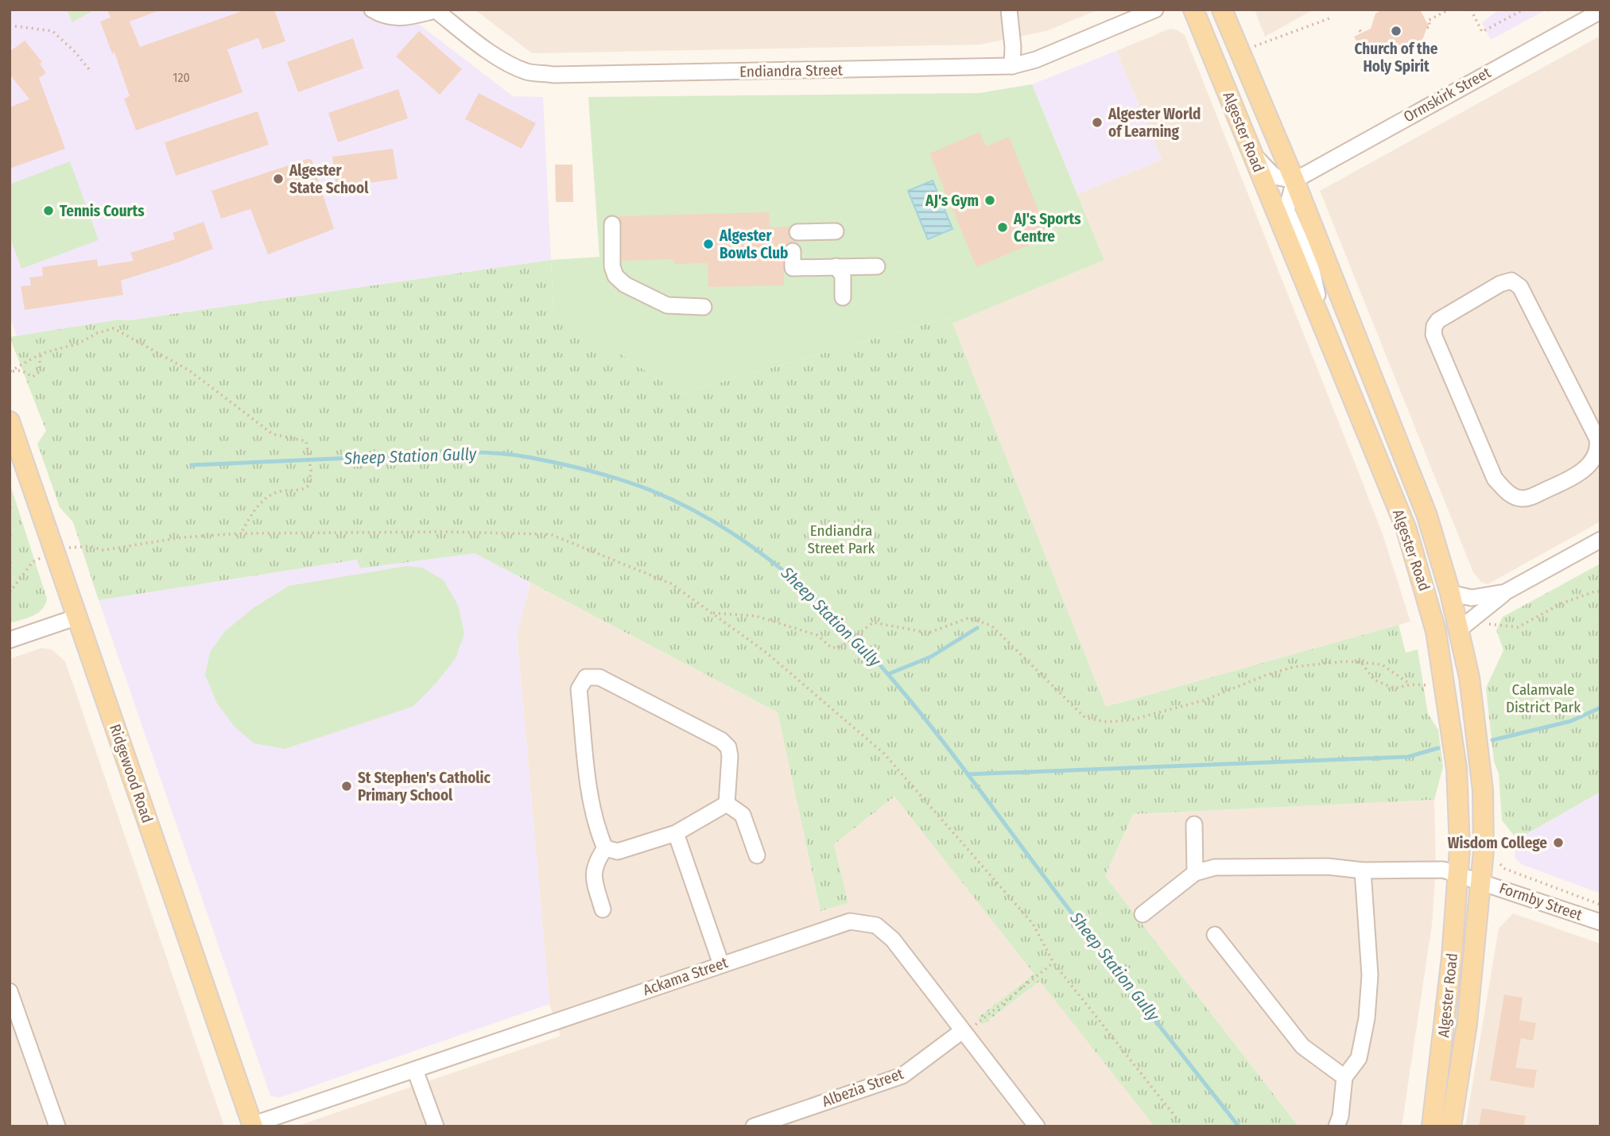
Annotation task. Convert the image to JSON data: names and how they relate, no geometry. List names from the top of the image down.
{
  "streets": {
    "main road": ["Algester Road", "Ridgewood Road"],
    "street": [
      "Endiandra Street",
      "Ormskirk Street",
      "Formby Street",
      "Ackama Street",
      "Albezia Street"
    ]
  },
  "crossings": [
    ["Ormskirk Street", "Algester Road"],
    ["Algester Road", "Formby Street"],
    ["Ridgewood Road", "Ackama Street"],
    ["Ackama Street", "Albezia Street"]
  ],
  "water": ["Sheep Station Gully"],
  "parks": ["Endiandra Street Park", "Calamvale District Park"],
  "places": [
    "Church of the Holy Spirit",
    "Algester World of Learning",
    "Algester State School",
    "AJ's Gym",
    "Tennis Courts",
    "AJ's Sports Centre",
    "Algester Bowls Club",
    "St Stephen's Catholic Primary School",
    "Wisdom College"
  ],
  "house_numbers": ["120"]
}
